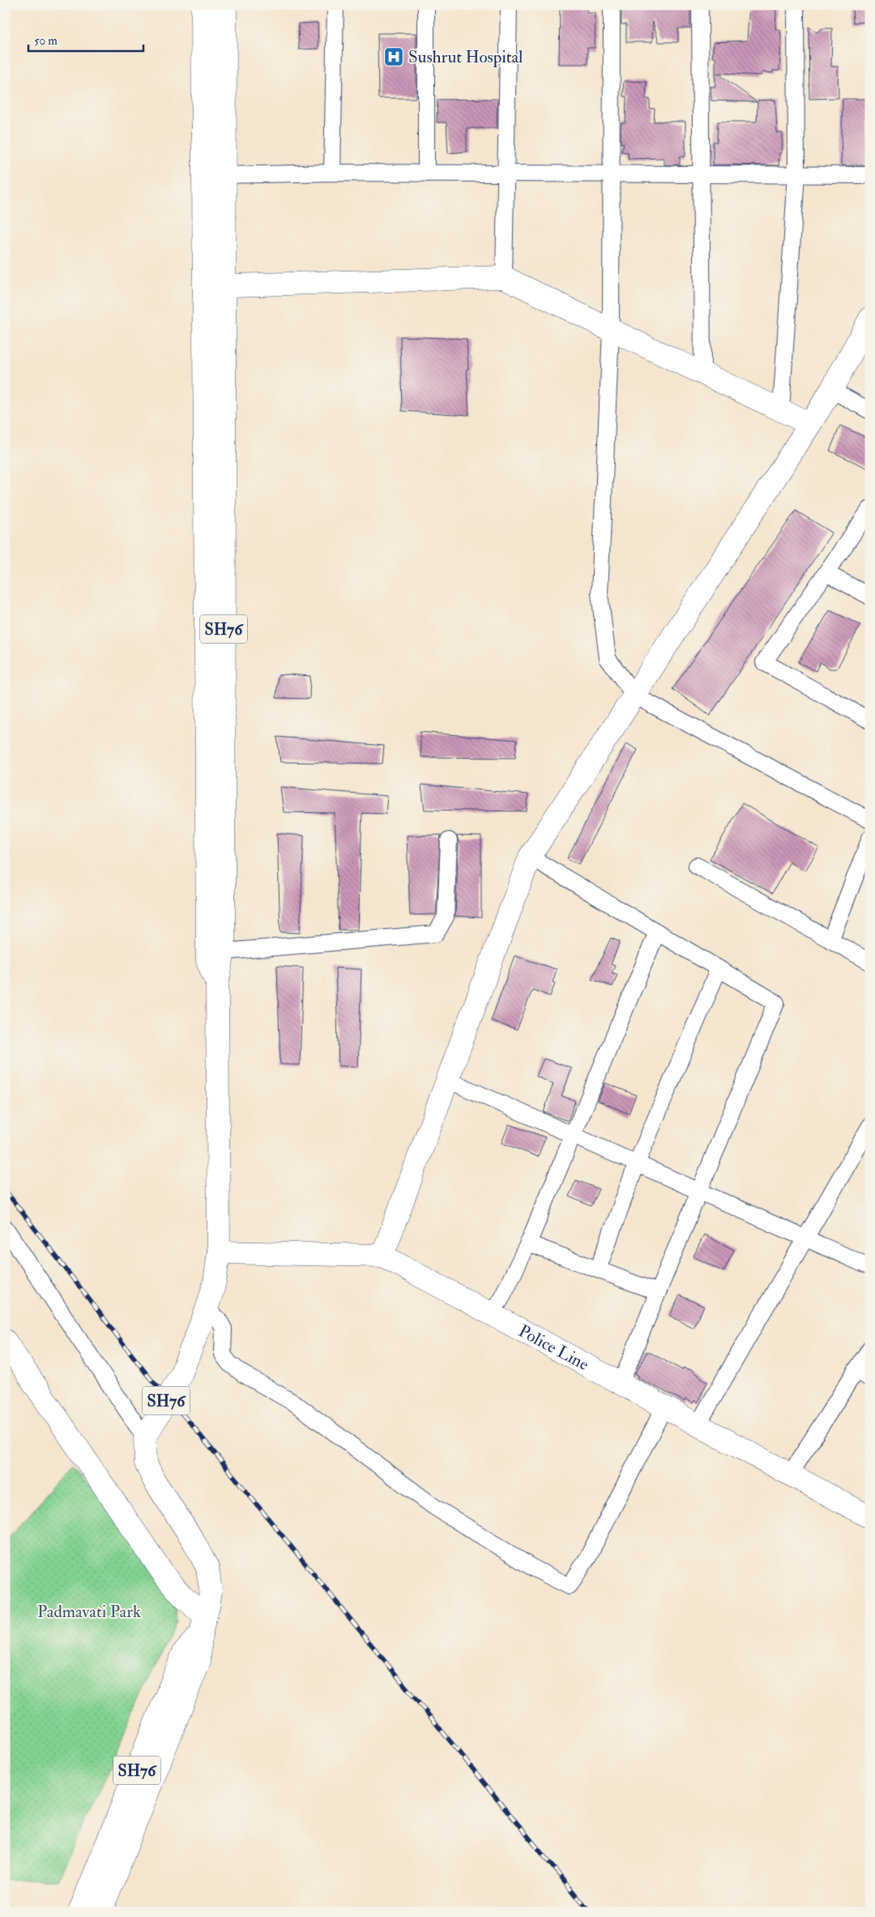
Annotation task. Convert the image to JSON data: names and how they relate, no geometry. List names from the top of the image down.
{
  "streets": {
    "main road": ["SH76", "Police Line"]
  },
  "crossings": [
    ["SH76", "Police Line"]
  ],
  "parks": ["Padmavati Park"],
  "places": {
    "hospital": ["Sushrut Hospital"]
  },
  "scale_bar": "50 m"
}
